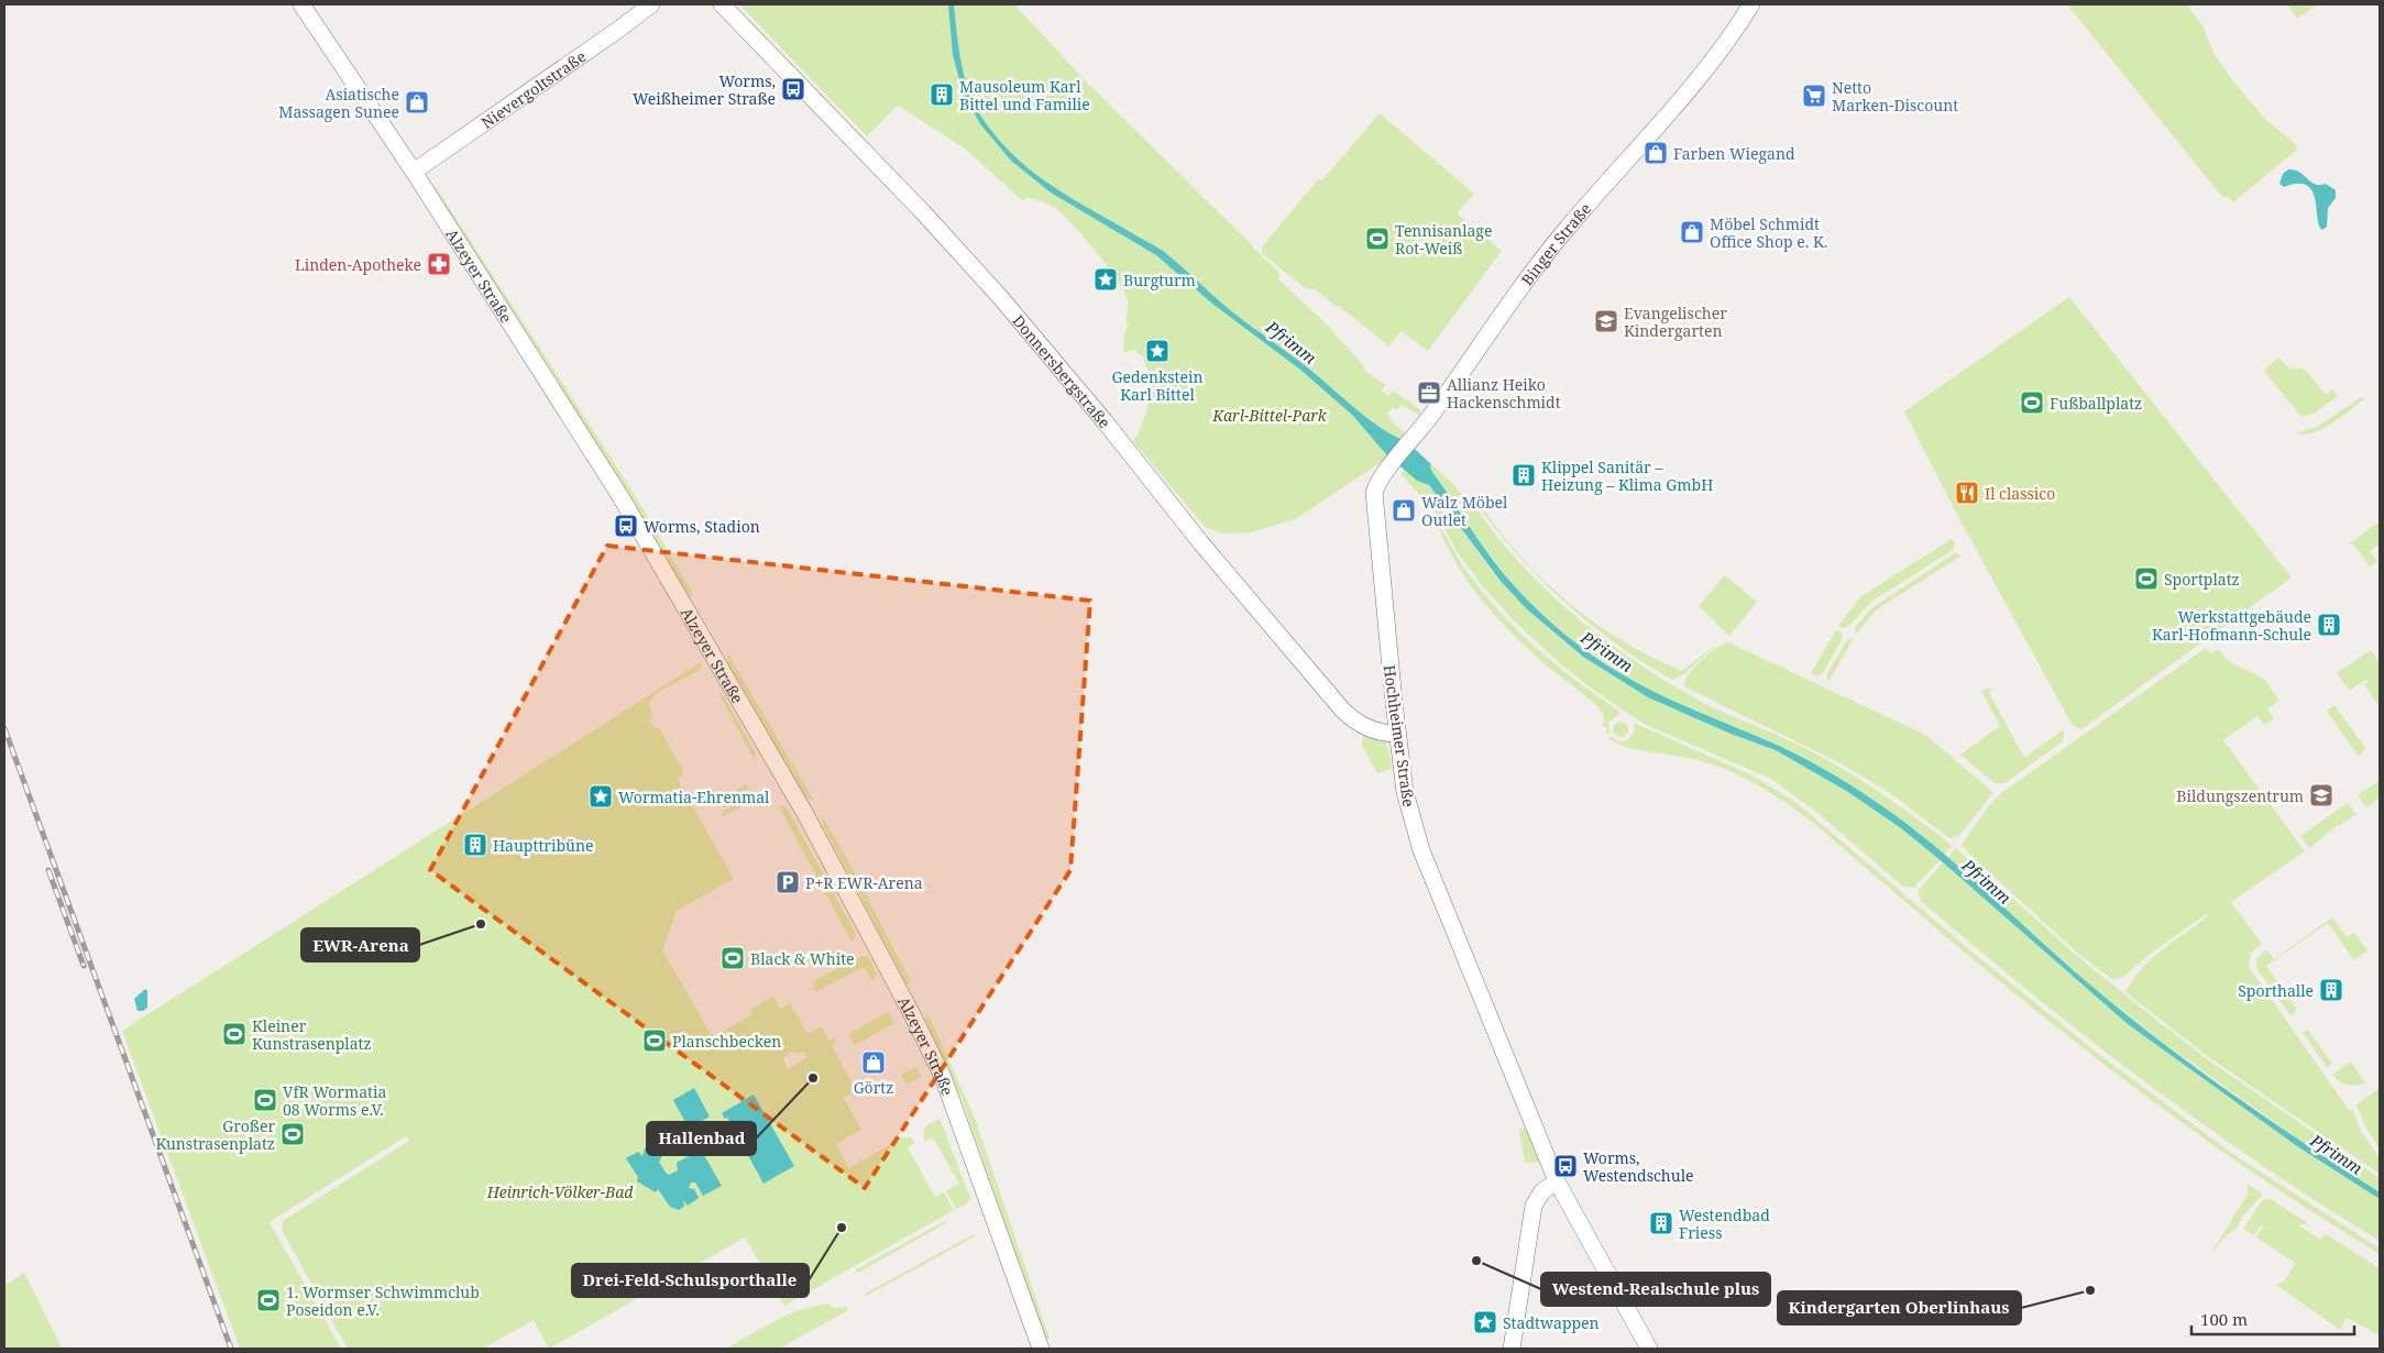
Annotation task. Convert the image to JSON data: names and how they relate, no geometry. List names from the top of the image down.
{
  "streets": {
    "street": [
      "Nievergoltstraße",
      "Binger Straße",
      "Alzeyer Straße",
      "Donnersbergstraße",
      "Hochheimer Straße"
    ]
  },
  "crossings": [
    ["Nievergoltstraße", "Alzeyer Straße"],
    ["Binger Straße", "Hochheimer Straße"],
    ["Donnersbergstraße", "Hochheimer Straße"]
  ],
  "water": ["Pfrimm"],
  "parks": ["Karl-Bittel-Park", "Heinrich-Völker-Bad"],
  "places": {
    "bus stop": ["Worms, Weißheimer Straße", "Worms, Stadion", "Worms, Westendschule"],
    "building": [
      "Mausoleum Karl Bittel und Familie",
      "Klippel Sanitär – Heizung – Klima GmbH",
      "Werkstattgebäude Karl-Hofmann-Schule",
      "Haupttribüne",
      "Sporthalle",
      "Westendbad Friess"
    ],
    "supermarket": ["Netto Marken-Discount"],
    "shop": [
      "Asiatische Massagen Sunee",
      "Farben Wiegand",
      "Möbel Schmidt Office Shop e. K.",
      "Walz Möbel Outlet",
      "Görtz"
    ],
    "sports": [
      "Tennisanlage Rot-Weiß",
      "Fußballplatz",
      "Sportplatz",
      "Black & White",
      "Kleiner Kunstrasenplatz",
      "Planschbecken",
      "VfR Wormatia 08 Worms e.V.",
      "Großer Kunstrasenplatz",
      "1. Wormser Schwimmclub Poseidon e.V."
    ],
    "pharmacy": ["Linden-Apotheke"],
    "place": [
      "Burgturm",
      "Gedenkstein Karl Bittel",
      "Wormatia-Ehrenmal",
      "Stadtwappen"
    ],
    "school or university": ["Evangelischer Kindergarten", "Bildungszentrum"],
    "office": ["Allianz Heiko Hackenschmidt"],
    "restaurant": ["Il classico"],
    "parking": ["P+R EWR-Arena"],
    "other": [
      "EWR-Arena",
      "Hallenbad",
      "Drei-Feld-Schulsporthalle",
      "Westend-Realschule plus",
      "Kindergarten Oberlinhaus"
    ]
  },
  "scale_bar": "100 m"
}
